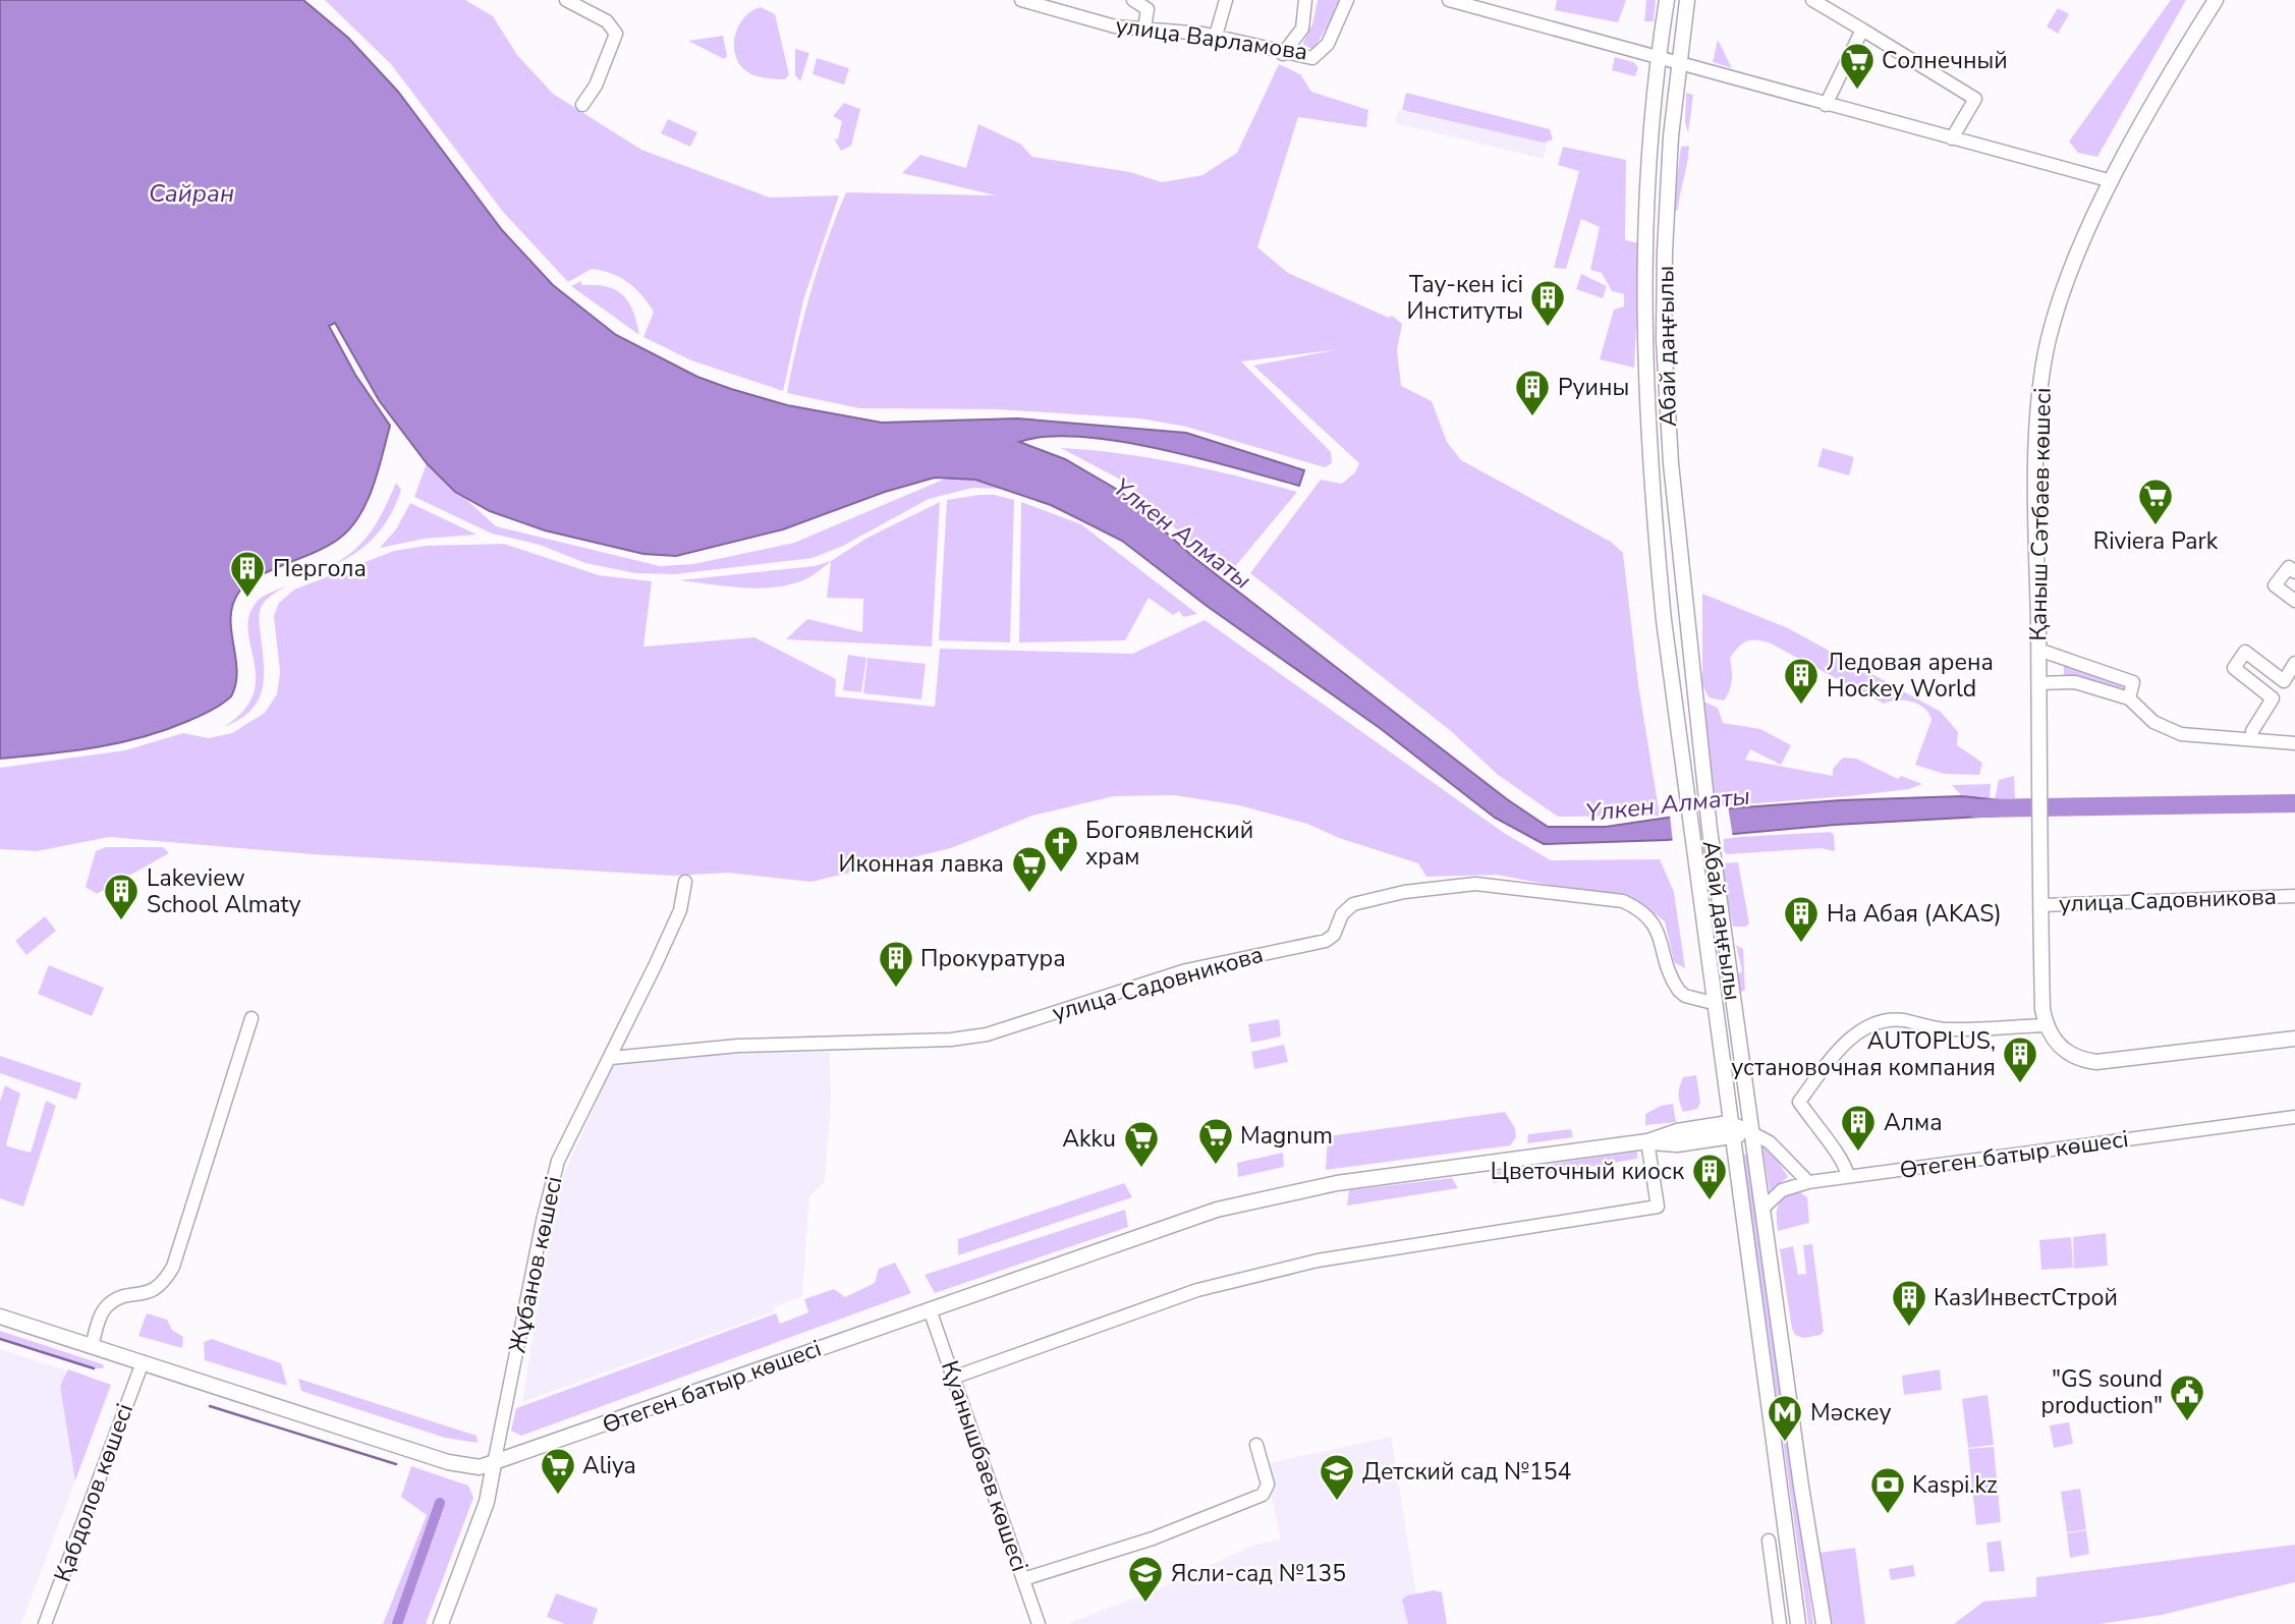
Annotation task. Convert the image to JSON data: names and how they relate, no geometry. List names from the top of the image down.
{
  "streets": {
    "main road": [
      "Абай даңғылы",
      "Қаныш Сәтбаев көшесі",
      "Өтеген батыр көшесі",
      "Жұбанов көшесі"
    ],
    "street": [
      "улица Варламова",
      "улица Садовникова",
      "Қуанышбаев көшесі",
      "Қабдолов көшесі"
    ]
  },
  "crossings": [
    ["Абай даңғылы", "улица Садовникова"],
    ["Абай даңғылы", "Өтеген батыр көшесі"],
    ["Қаныш Сәтбаев көшесі", "улица Садовникова"],
    ["улица Садовникова", "Жұбанов көшесі"],
    ["Өтеген батыр көшесі", "Жұбанов көшесі"],
    ["Өтеген батыр көшесі", "Қуанышбаев көшесі"]
  ],
  "water": ["Сайран", "Үлкен Алматы"],
  "places": {
    "supermarket": [
      "Солнечный",
      "Riviera Park",
      "Иконная лавка",
      "Magnum",
      "Akku",
      "Aliya"
    ],
    "building": [
      "Тау-кен ісі Институты",
      "Руины",
      "Пергола",
      "Ледовая арена Hockey World",
      "Lakeview School Almaty",
      "На Абая (AKAS)",
      "Прокуратура",
      "AUTOPLUS, установочная компания",
      "Алма",
      "Цветочный киоск",
      "КазИнвестСтрой"
    ],
    "church": ["Богоявленский храм"],
    "public building": ["\"GS sound production\""],
    "metro station": ["Мәскеу"],
    "school or university": ["Детский сад №154", "Ясли-сад №135"],
    "bank": ["Kaspi.kz"]
  }
}
